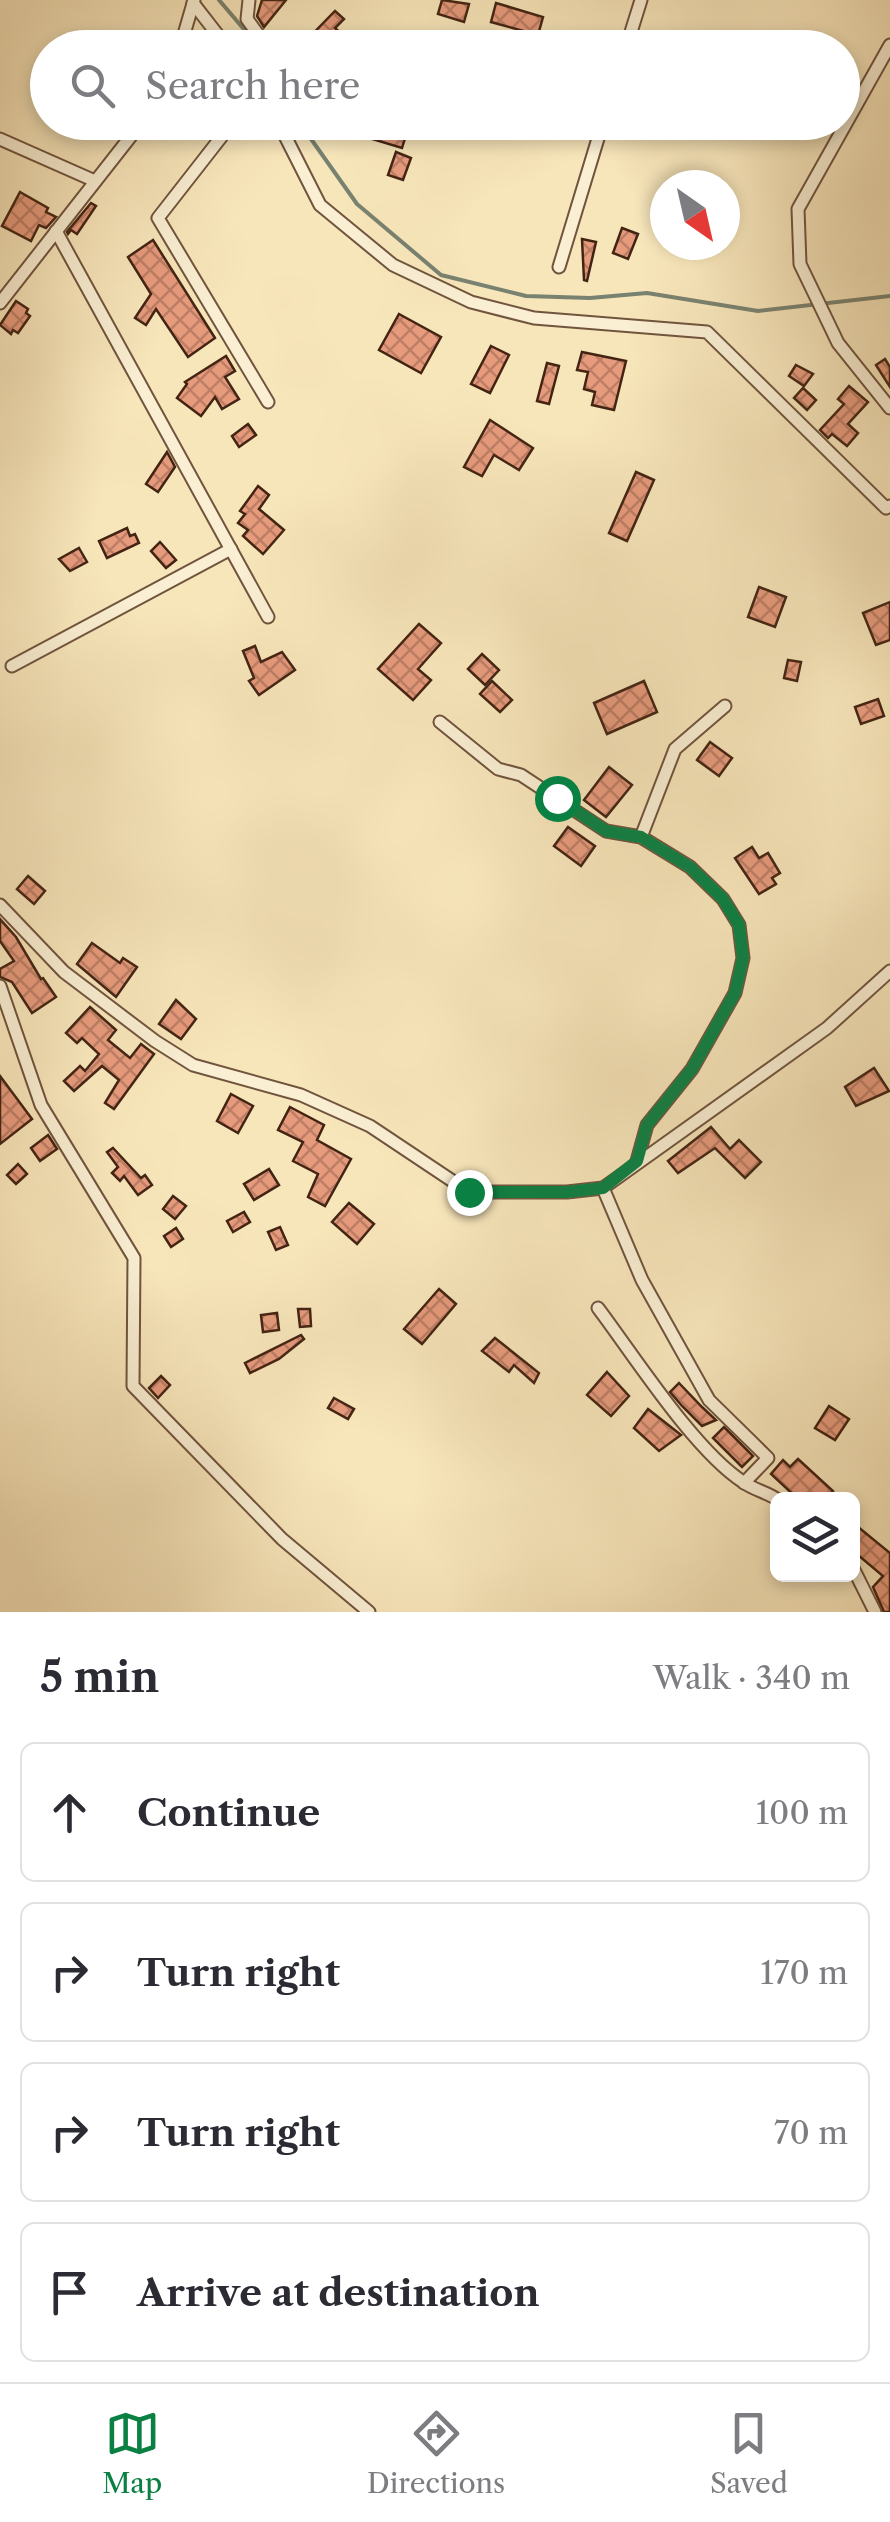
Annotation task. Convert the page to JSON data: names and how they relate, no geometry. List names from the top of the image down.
{
  "north": "bottom right",
  "page": {
    "search": "Search here",
    "heading": ["5 min", "Walk · 340 m"],
    "list": [
      ["Continue", "100 m"],
      ["Turn right", "170 m"],
      ["Turn right", "70 m"],
      "Arrive at destination"
    ],
    "nav": ["Map", "Directions", "Saved"]
  }
}
